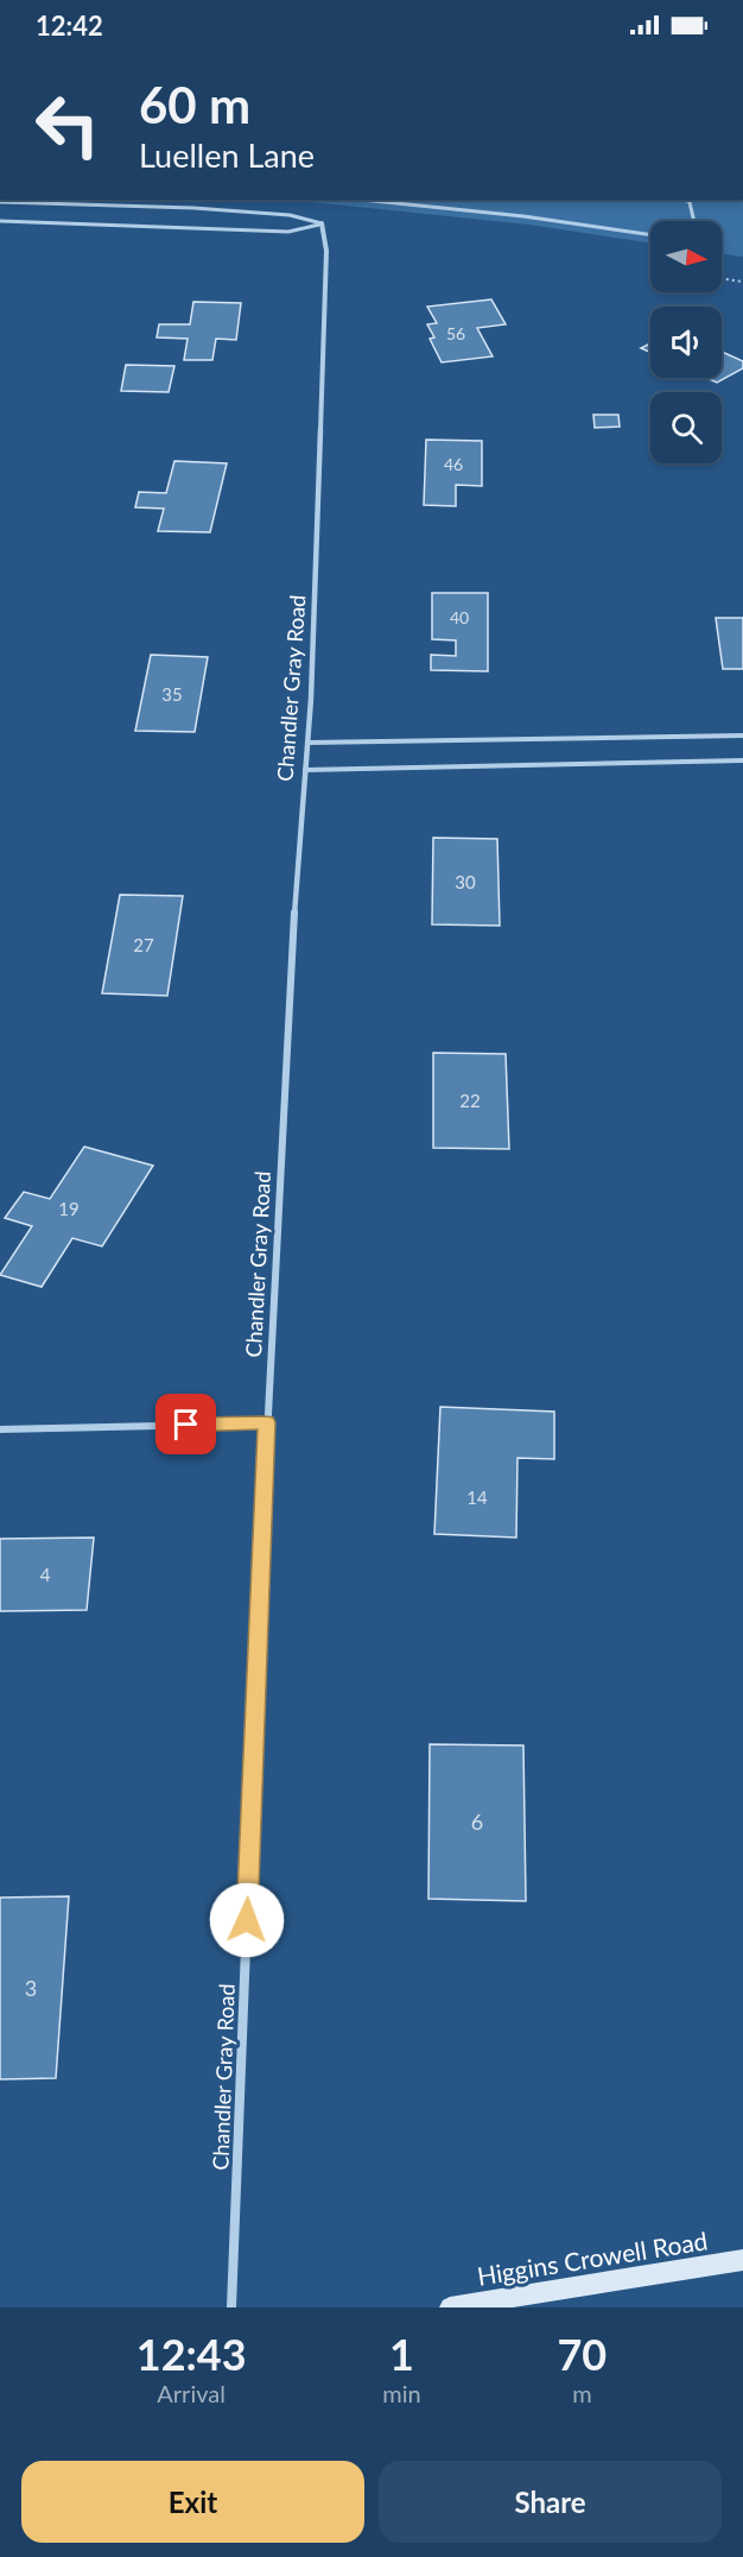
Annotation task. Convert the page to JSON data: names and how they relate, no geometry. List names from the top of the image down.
{
  "streets": {
    "main road": ["Higgins Crowell Road"],
    "street": ["Chandler Gray Road"]
  },
  "house_numbers": [
    "56",
    "46",
    "40",
    "35",
    "30",
    "27",
    "22",
    "19",
    "14",
    "4",
    "6",
    "3"
  ],
  "north": "right",
  "page": {
    "status": "12:42",
    "turn": ["60 m", "Luellen Lane"],
    "eta": [
      "12:43",
      "Arrival",
      "1",
      "min",
      "70",
      "m"
    ],
    "buttons": ["Exit", "Share"]
  }
}
